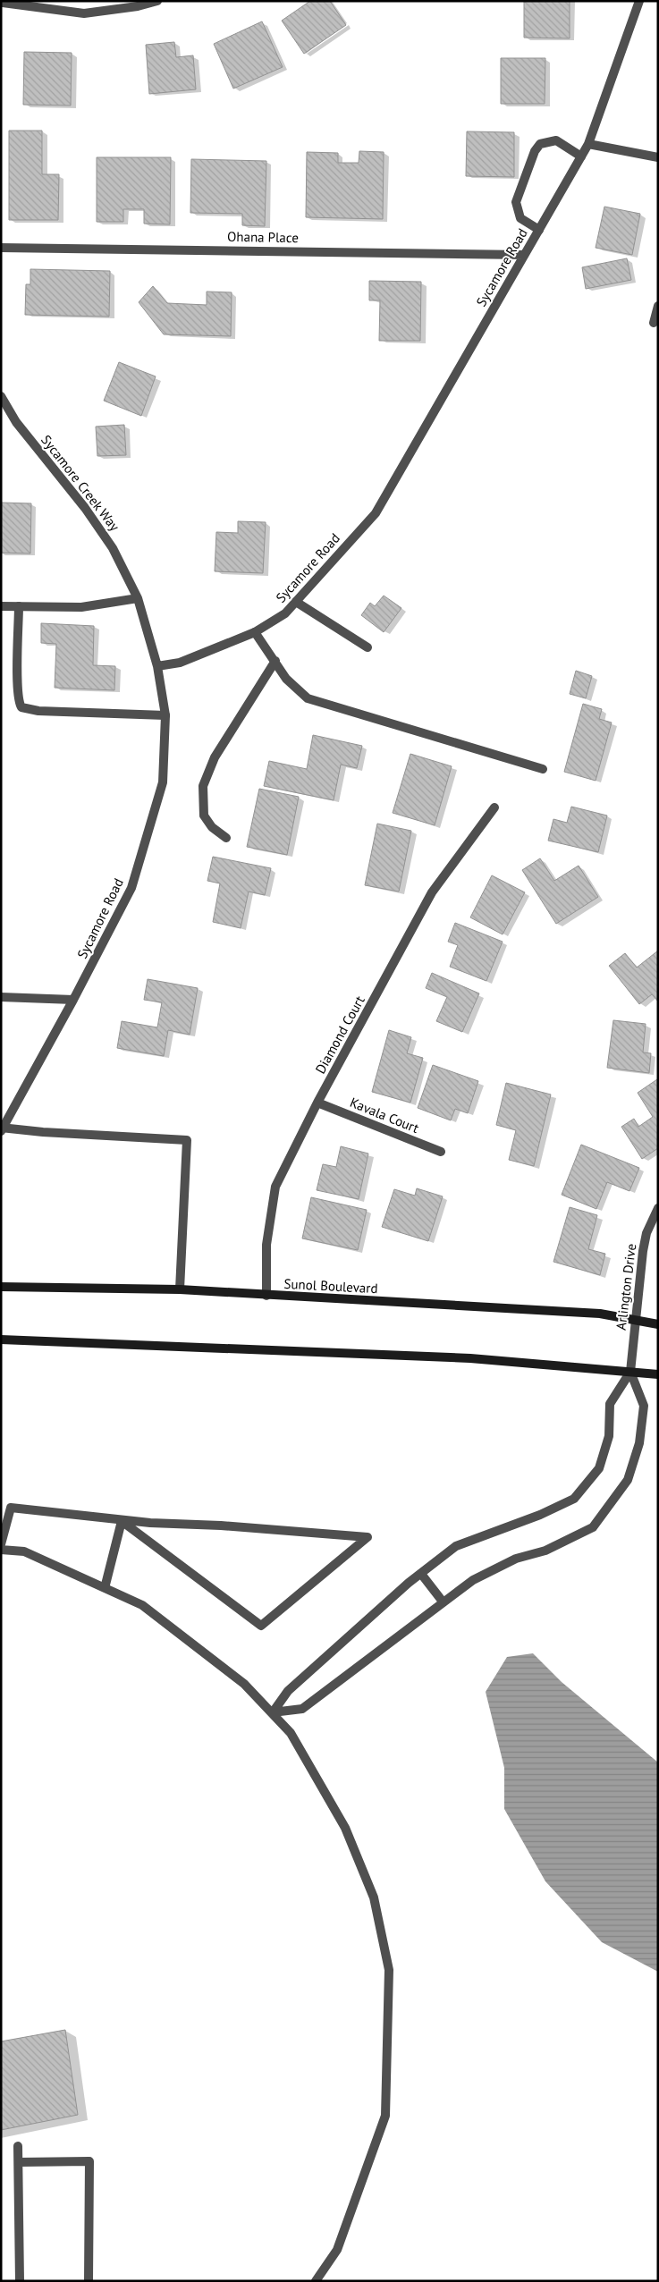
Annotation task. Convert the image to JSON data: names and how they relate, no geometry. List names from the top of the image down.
{
  "streets": {
    "main road": ["Sunol Boulevard"],
    "street": [
      "Ohana Place",
      "Sycamore Road",
      "Sycamore Creek Way",
      "Diamond Court",
      "Kavala Court",
      "Arlington Drive"
    ]
  },
  "crossings": [
    ["Ohana Place", "Sycamore Road"],
    ["Sycamore Road", "Sycamore Creek Way"],
    ["Diamond Court", "Kavala Court"],
    ["Diamond Court", "Sunol Boulevard"],
    ["Sunol Boulevard", "Arlington Drive"]
  ]
}
